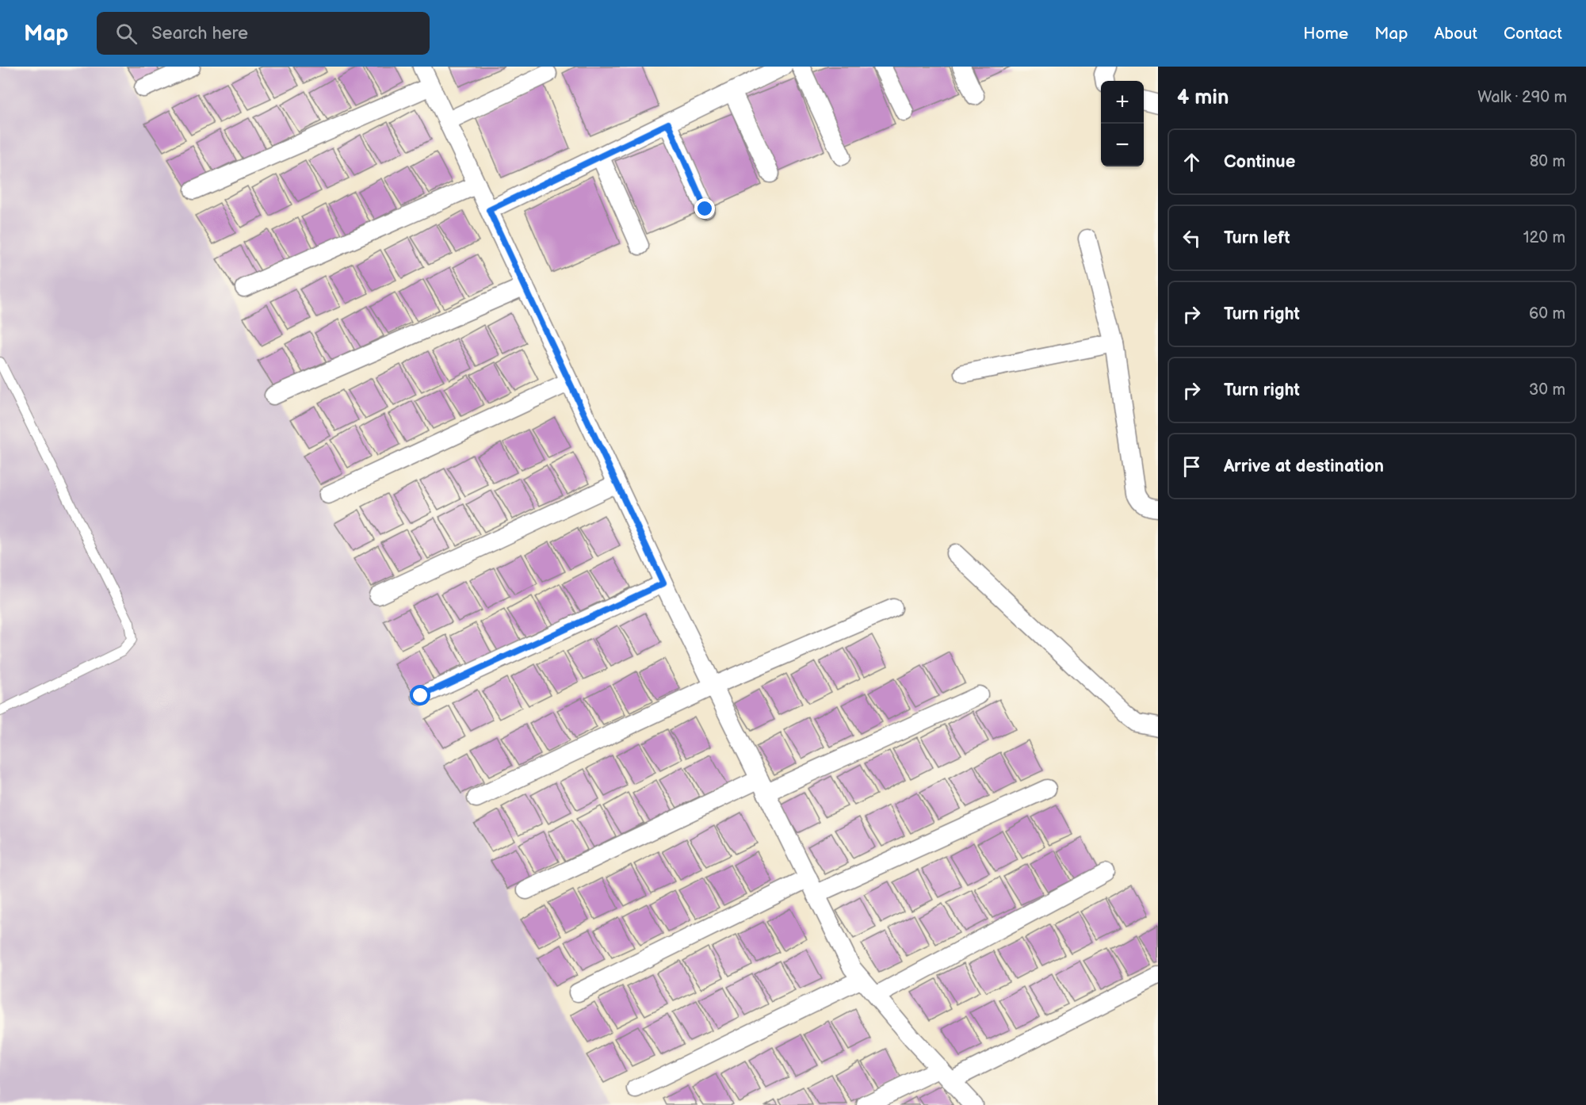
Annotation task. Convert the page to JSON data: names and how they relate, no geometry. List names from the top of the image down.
{
  "page": {
    "header": "Map",
    "search": "Search here",
    "nav": [
      "Home",
      "Map",
      "About",
      "Contact"
    ],
    "heading": ["4 min", "Walk · 290 m"],
    "map_buttons": ["+", "−"],
    "list": [
      ["Continue", "80 m"],
      ["Turn left", "120 m"],
      ["Turn right", "60 m"],
      ["Turn right", "30 m"],
      "Arrive at destination"
    ]
  }
}
